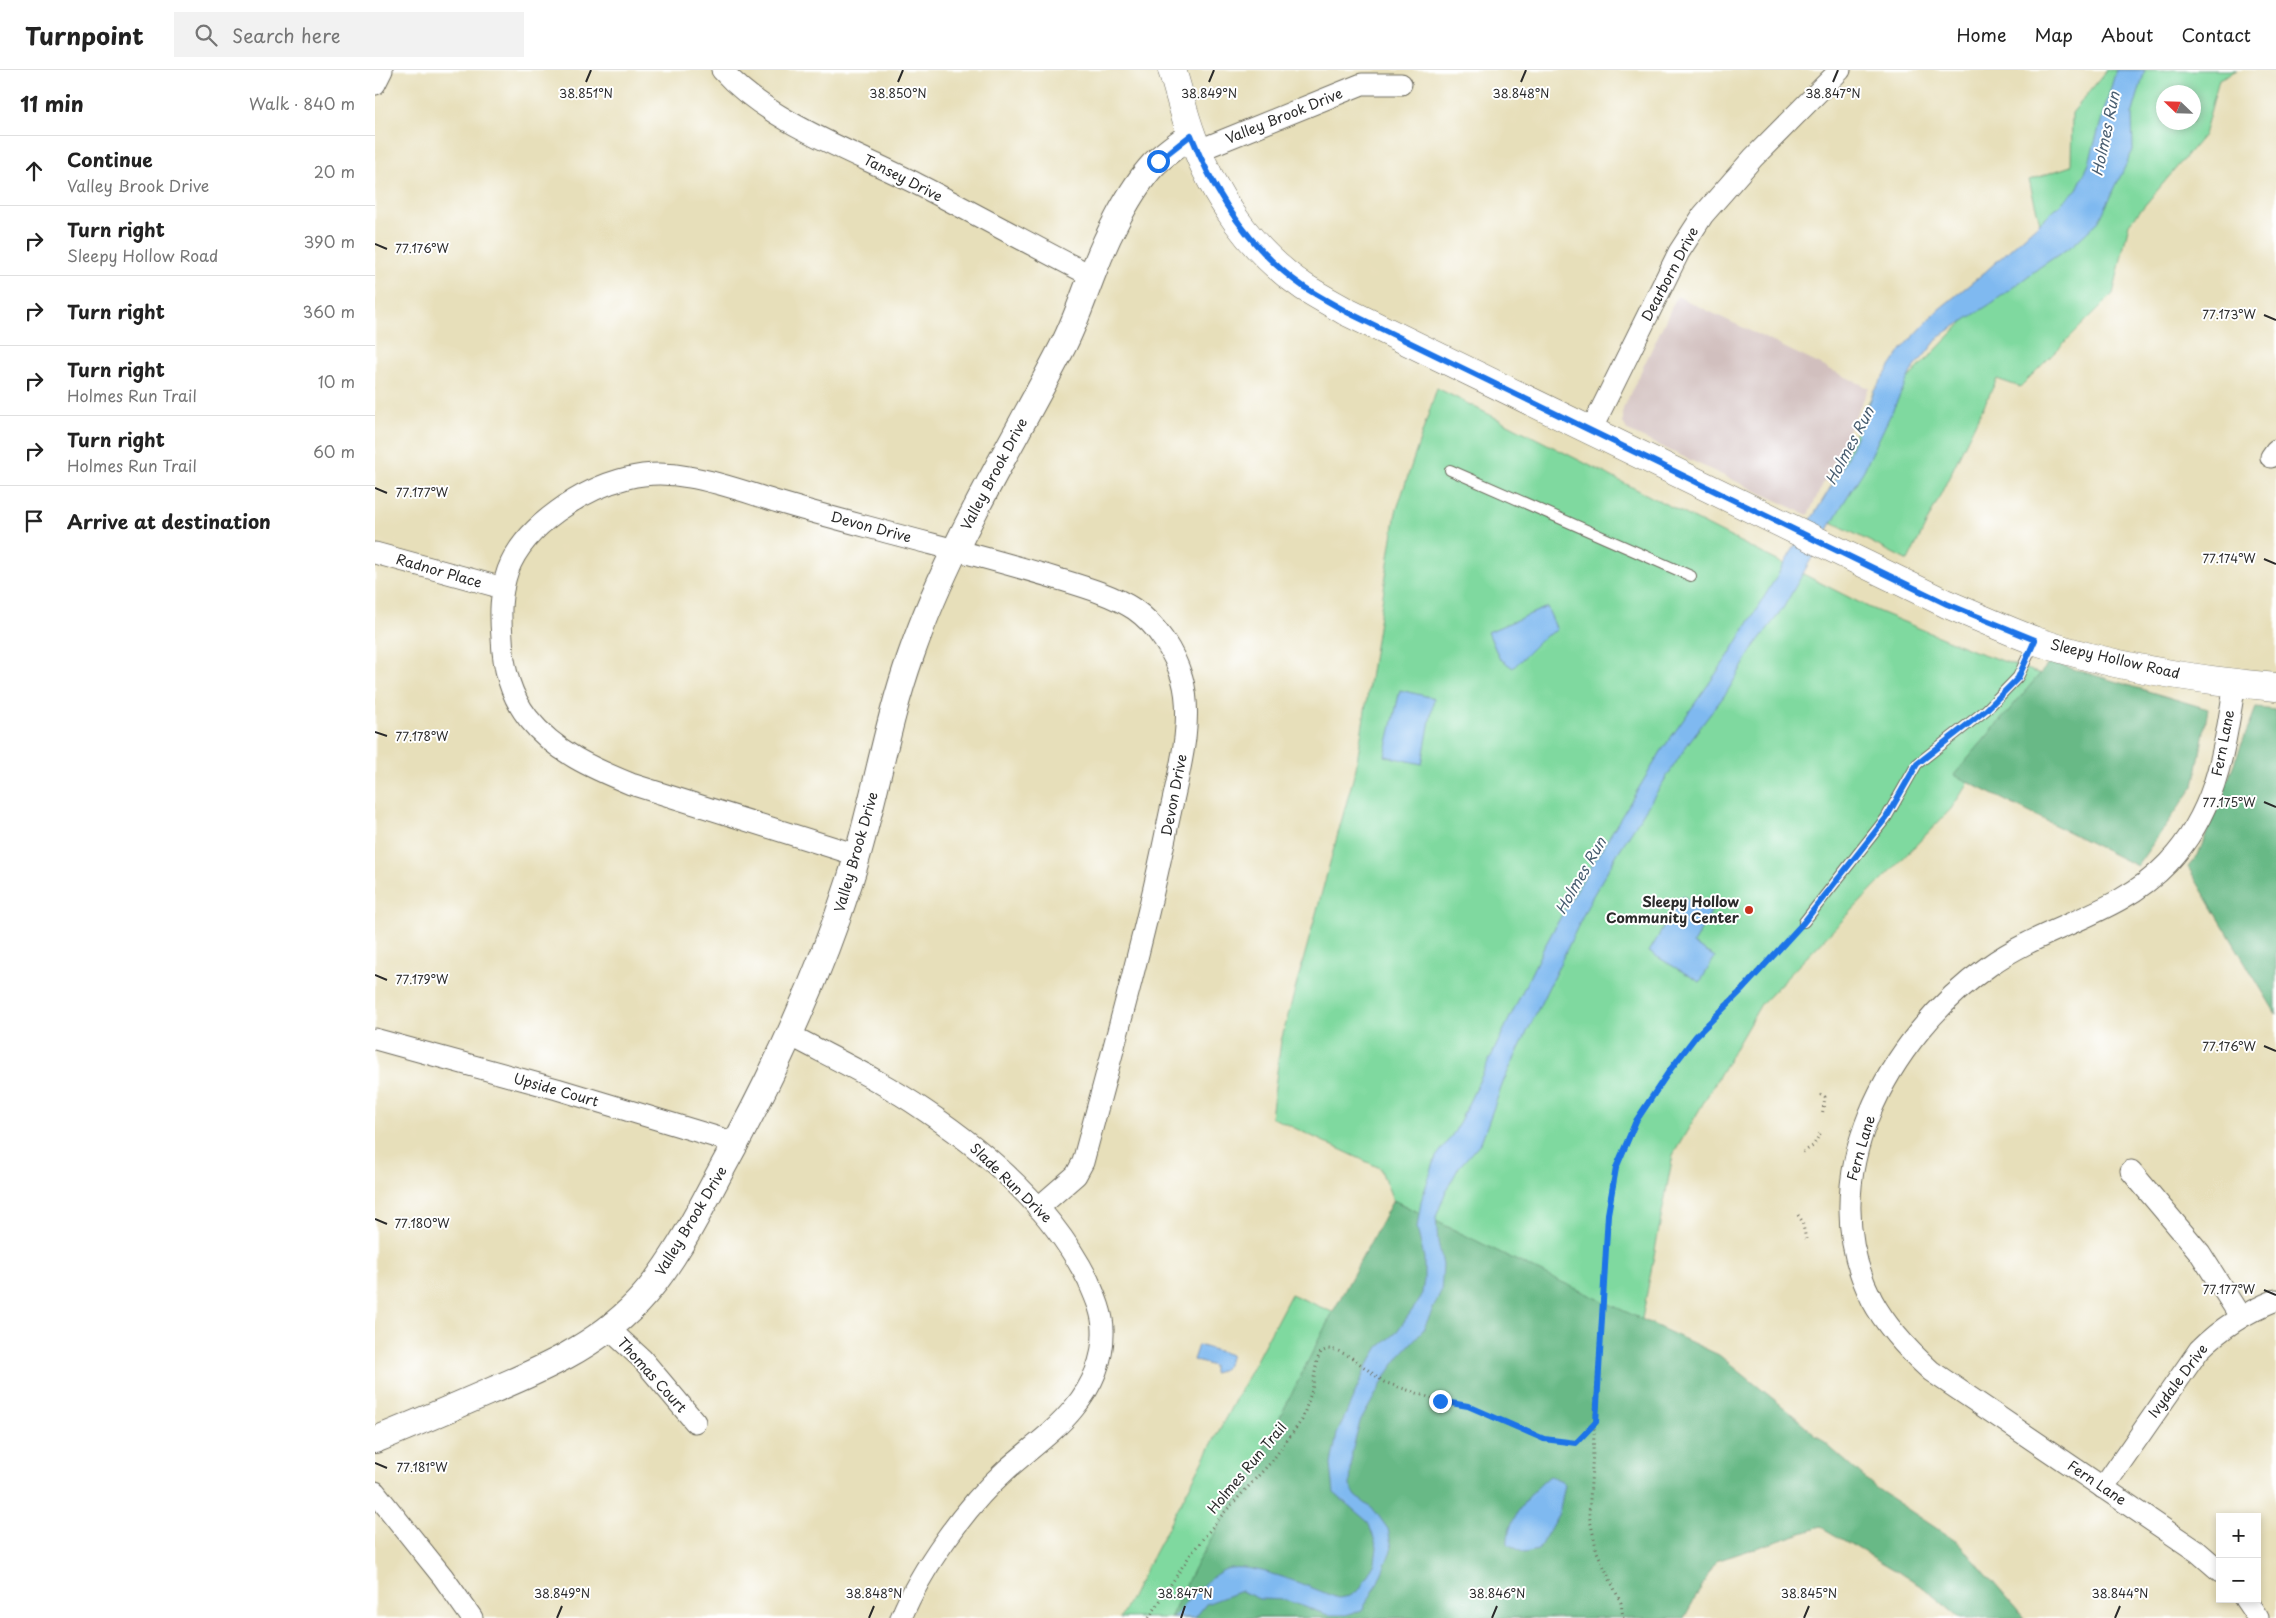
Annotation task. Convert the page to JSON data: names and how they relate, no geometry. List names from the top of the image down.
{
  "streets": {
    "main road": ["Sleepy Hollow Road"],
    "street": [
      "Valley Brook Drive",
      "Tansey Drive",
      "Dearborn Drive",
      "Devon Drive",
      "Radnor Place",
      "Fern Lane",
      "Upside Court",
      "Slade Run Drive",
      "Thomas Court",
      "Ivydale Drive"
    ],
    "path": ["Holmes Run Trail"]
  },
  "crossings": [
    ["Valley Brook Drive", "Tansey Drive"],
    ["Valley Brook Drive", "Devon Drive"],
    ["Valley Brook Drive", "Sleepy Hollow Road"],
    ["Valley Brook Drive", "Upside Court"],
    ["Valley Brook Drive", "Slade Run Drive"],
    ["Valley Brook Drive", "Thomas Court"],
    ["Dearborn Drive", "Sleepy Hollow Road"],
    ["Devon Drive", "Radnor Place"],
    ["Devon Drive", "Slade Run Drive"],
    ["Sleepy Hollow Road", "Fern Lane"],
    ["Fern Lane", "Ivydale Drive"]
  ],
  "water": ["Holmes Run"],
  "places": ["Sleepy Hollow Community Center"],
  "north": "top left",
  "page": {
    "header": "Turnpoint",
    "search": "Search here",
    "nav": [
      "Home",
      "Map",
      "About",
      "Contact"
    ],
    "heading": ["11 min", "Walk · 840 m"],
    "list": [
      ["Continue", "Valley Brook Drive", "20 m"],
      ["Turn right", "Sleepy Hollow Road", "390 m"],
      ["Turn right", "360 m"],
      ["Turn right", "Holmes Run Trail", "10 m"],
      ["Turn right", "Holmes Run Trail", "60 m"],
      "Arrive at destination"
    ],
    "map_buttons": ["+", "−"]
  },
  "coordinates": [
    "38.851°N",
    "38.850°N",
    "38.849°N",
    "38.848°N",
    "38.847°N",
    "77.176°W",
    "77.173°W",
    "77.177°W",
    "77.174°W",
    "77.178°W",
    "77.175°W",
    "77.179°W",
    "77.180°W",
    "77.181°W",
    "38.846°N",
    "38.845°N",
    "38.844°N"
  ]
}
